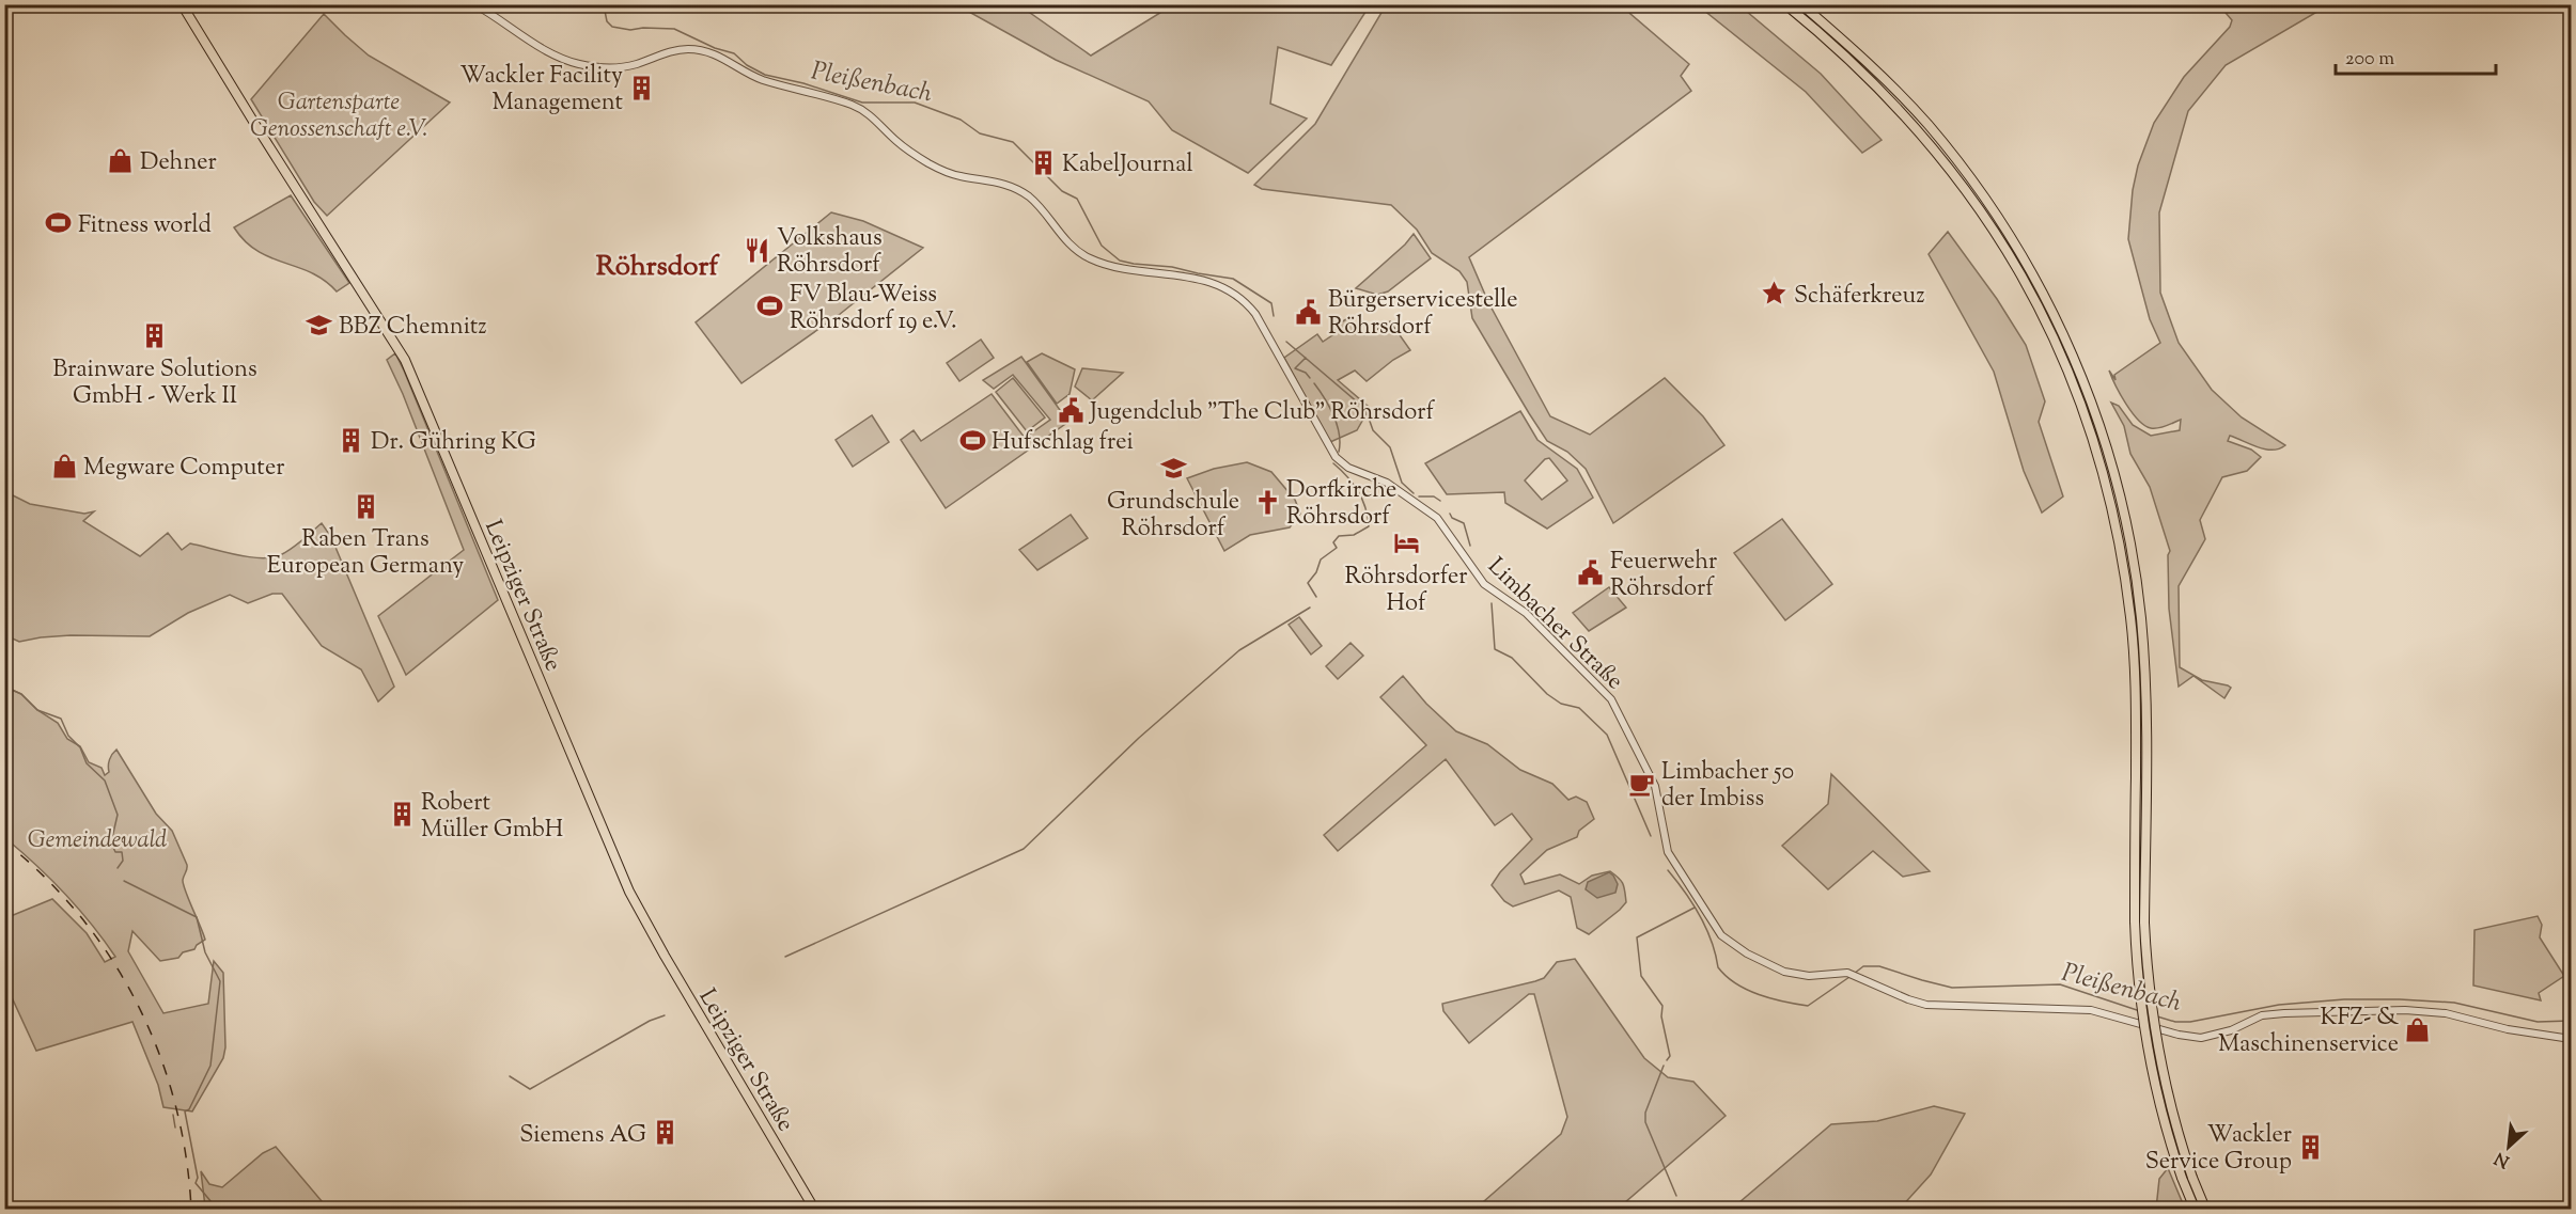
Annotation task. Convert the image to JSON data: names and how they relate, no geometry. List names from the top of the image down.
{
  "streets": {
    "main road": ["Leipziger Straße"],
    "street": ["Limbacher Straße"]
  },
  "districts": ["Röhrsdorf"],
  "water": ["Pleißenbach"],
  "parks": ["Gartensparte Genossenschaft e.V.", "Gemeindewald"],
  "places": {
    "building": [
      "Wackler Facility Management",
      "KabelJournal",
      "Brainware Solutions GmbH - Werk II",
      "Dr. Gühring KG",
      "Raben Trans European Germany",
      "Robert Müller GmbH",
      "Siemens AG",
      "Wackler Service Group"
    ],
    "shop": ["Dehner", "Megware Computer", "KFZ- & Maschinenservice"],
    "sports": ["Fitness world", "FV Blau-Weiss Röhrsdorf 19 e.V.", "Hufschlag frei"],
    "restaurant": ["Volkshaus Röhrsdorf"],
    "place": ["Schäferkreuz"],
    "public building": ["Bürgerservicestelle Röhrsdorf", "Jugendclub \"The Club\" Röhrsdorf", "Feuerwehr Röhrsdorf"],
    "school or university": ["BBZ Chemnitz", "Grundschule Röhrsdorf"],
    "church": ["Dorfkirche Röhrsdorf"],
    "hotel": ["Röhrsdorfer Hof"],
    "cafe": ["Limbacher 50 der Imbiss"]
  },
  "scale_bar": "200 m",
  "north": "bottom left"
}
